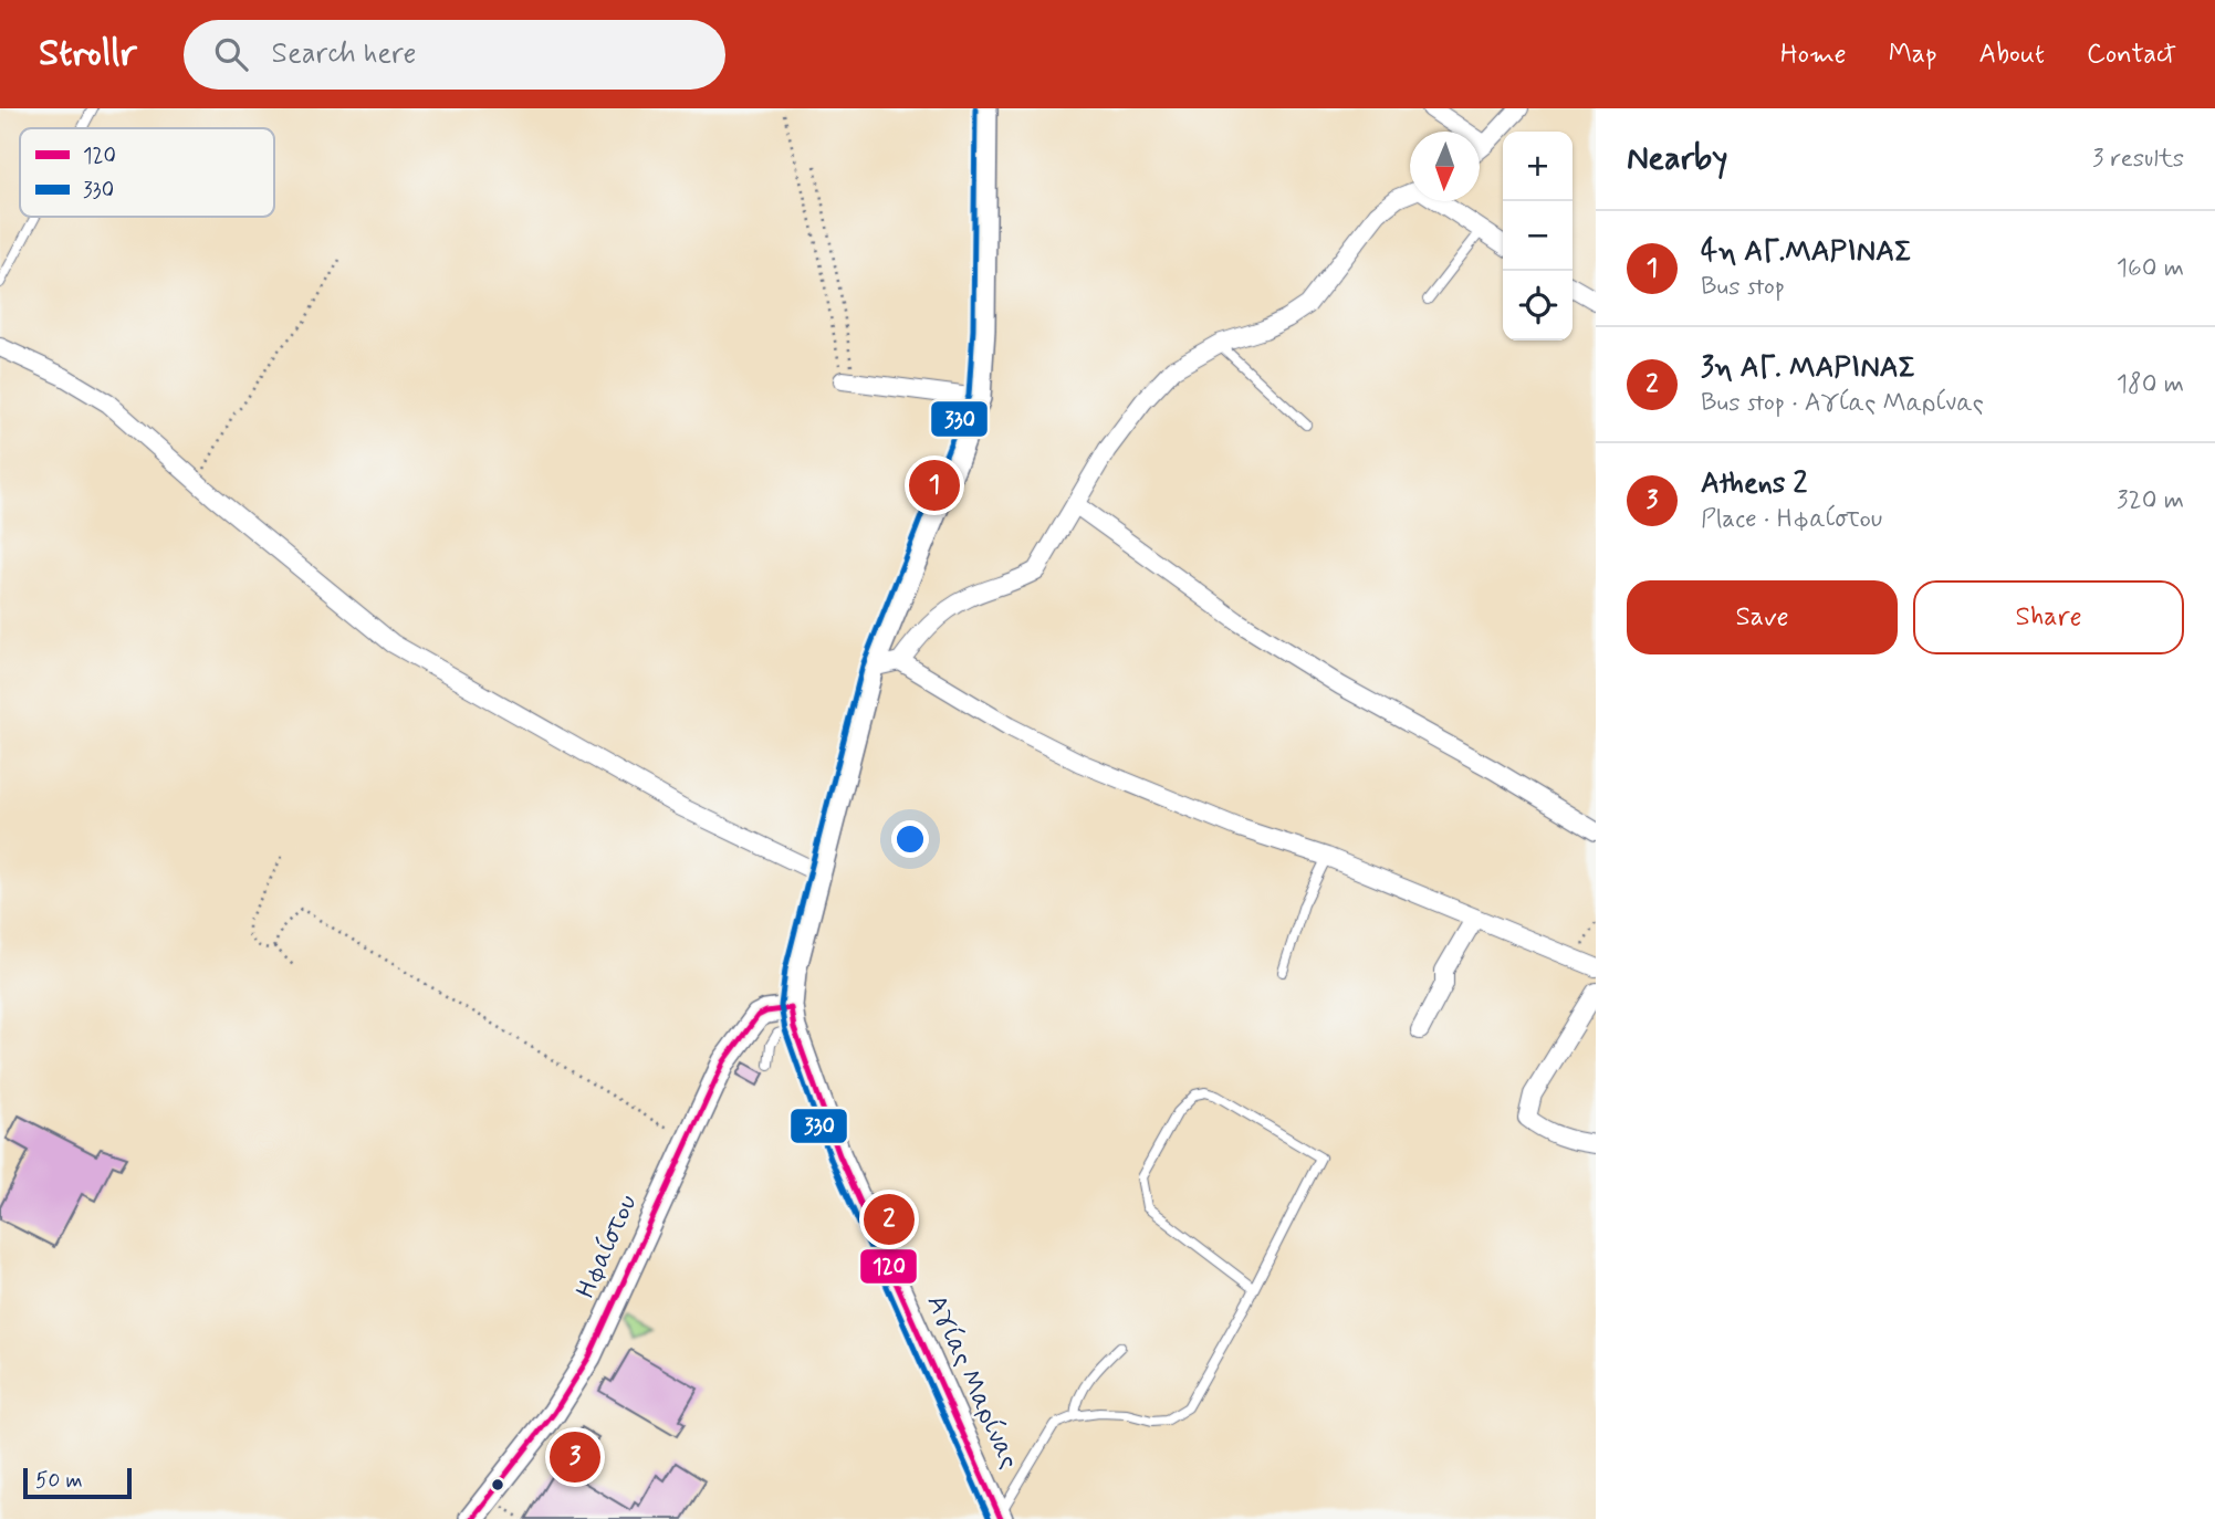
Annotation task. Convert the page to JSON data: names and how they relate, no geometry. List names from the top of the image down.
{
  "streets": {
    "main road": ["Ηφαίστου", "Αγίας Μαρίνας"]
  },
  "crossings": [
    ["Ηφαίστου", "Αγίας Μαρίνας"]
  ],
  "lines": ["transit line 330", "transit line 120"],
  "legend": ["120", "330"],
  "scale_bar": "50 m",
  "north": "bottom",
  "page": {
    "header": "Strollr",
    "search": "Search here",
    "nav": [
      "Home",
      "Map",
      "About",
      "Contact"
    ],
    "heading": ["Nearby", "3 results"],
    "map_buttons": ["+", "−"],
    "list": [
      {
        "mark": "1",
        "name": "4η ΑΓ.ΜΑΡΙΝΑΣ",
        "note": "Bus stop",
        "value": "160 m"
      },
      {
        "mark": "2",
        "name": "3η ΑΓ. ΜΑΡΙΝΑΣ",
        "note": "Bus stop · Αγίας Μαρίνας",
        "value": "180 m"
      },
      {
        "mark": "3",
        "name": "Athens 2",
        "note": "Place · Ηφαίστου",
        "value": "320 m"
      }
    ],
    "pins": ["1", "2", "3"],
    "buttons": ["Save", "Share"],
    "scale": "50 m"
  }
}
